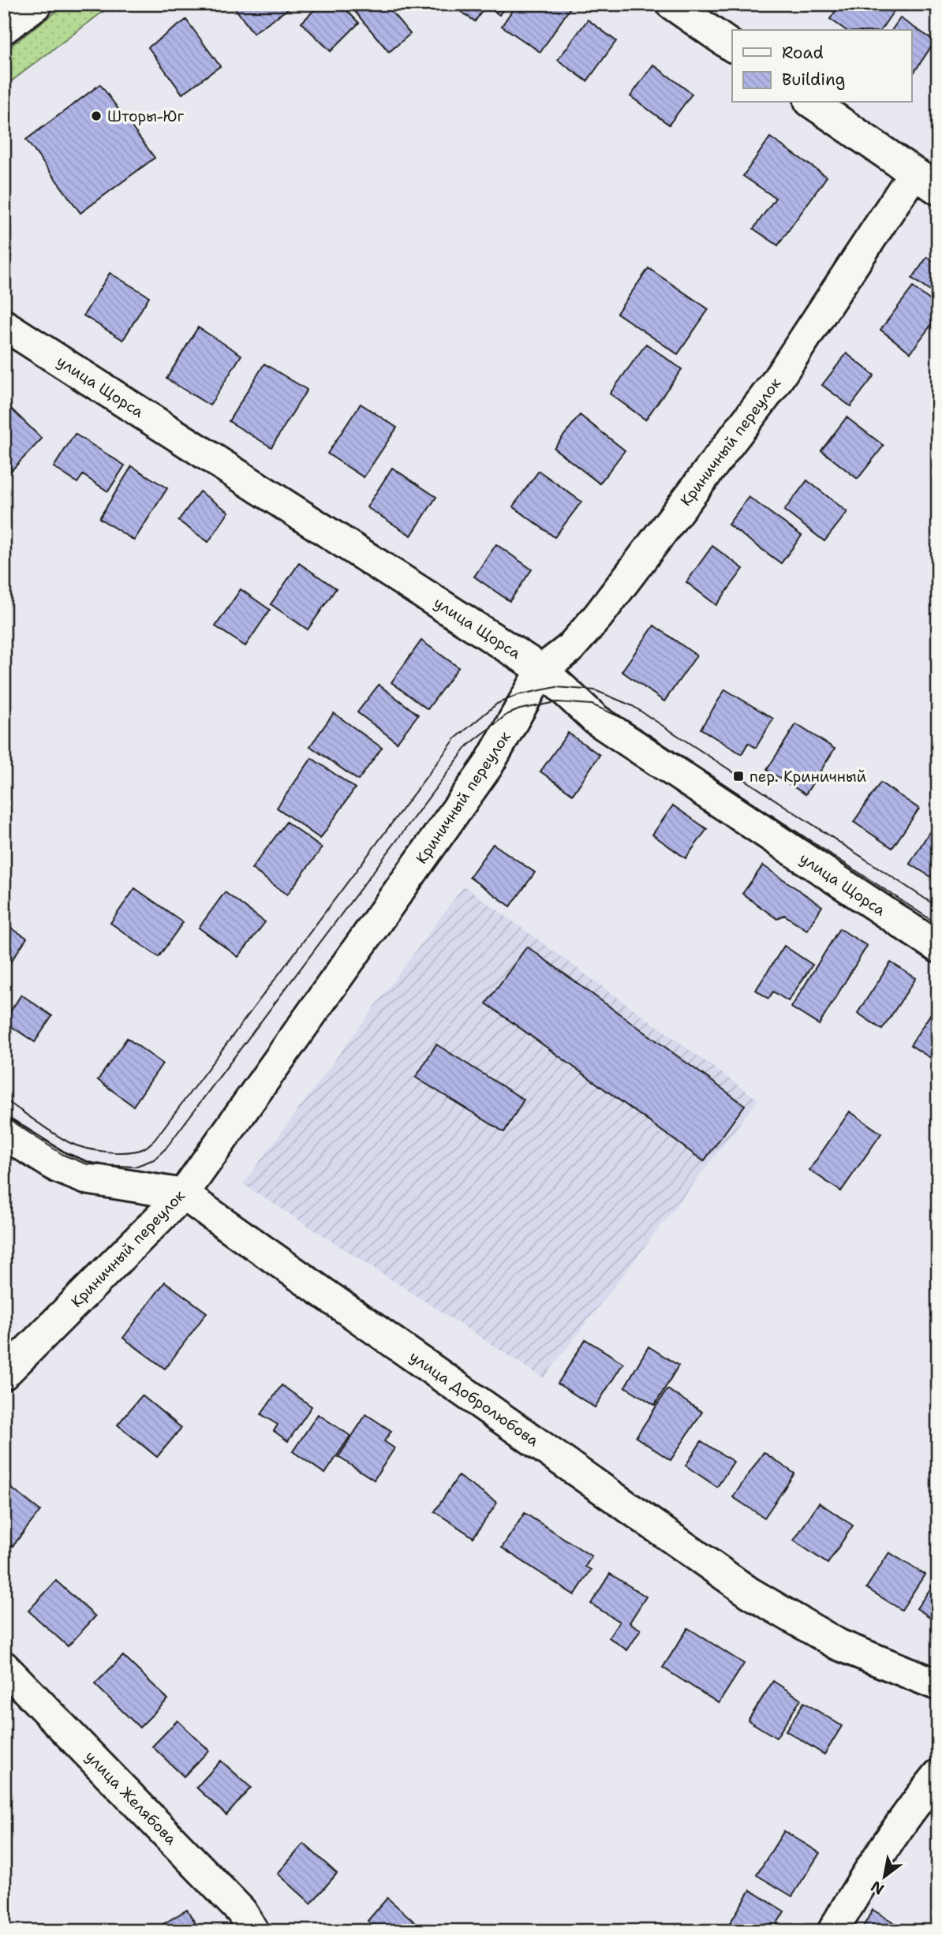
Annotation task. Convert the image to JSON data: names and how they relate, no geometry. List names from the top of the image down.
{
  "streets": {
    "street": [
      "улица Щорса",
      "Криничный переулок",
      "улица Добролюбова",
      "улица Желябова"
    ]
  },
  "crossings": [
    ["улица Щорса", "Криничный переулок"],
    ["Криничный переулок", "улица Добролюбова"]
  ],
  "places": {
    "other": ["Шторы-Юг"],
    "transit": ["пер. Криничный"]
  },
  "legend": ["Road", "Building"],
  "north": "bottom left"
}
